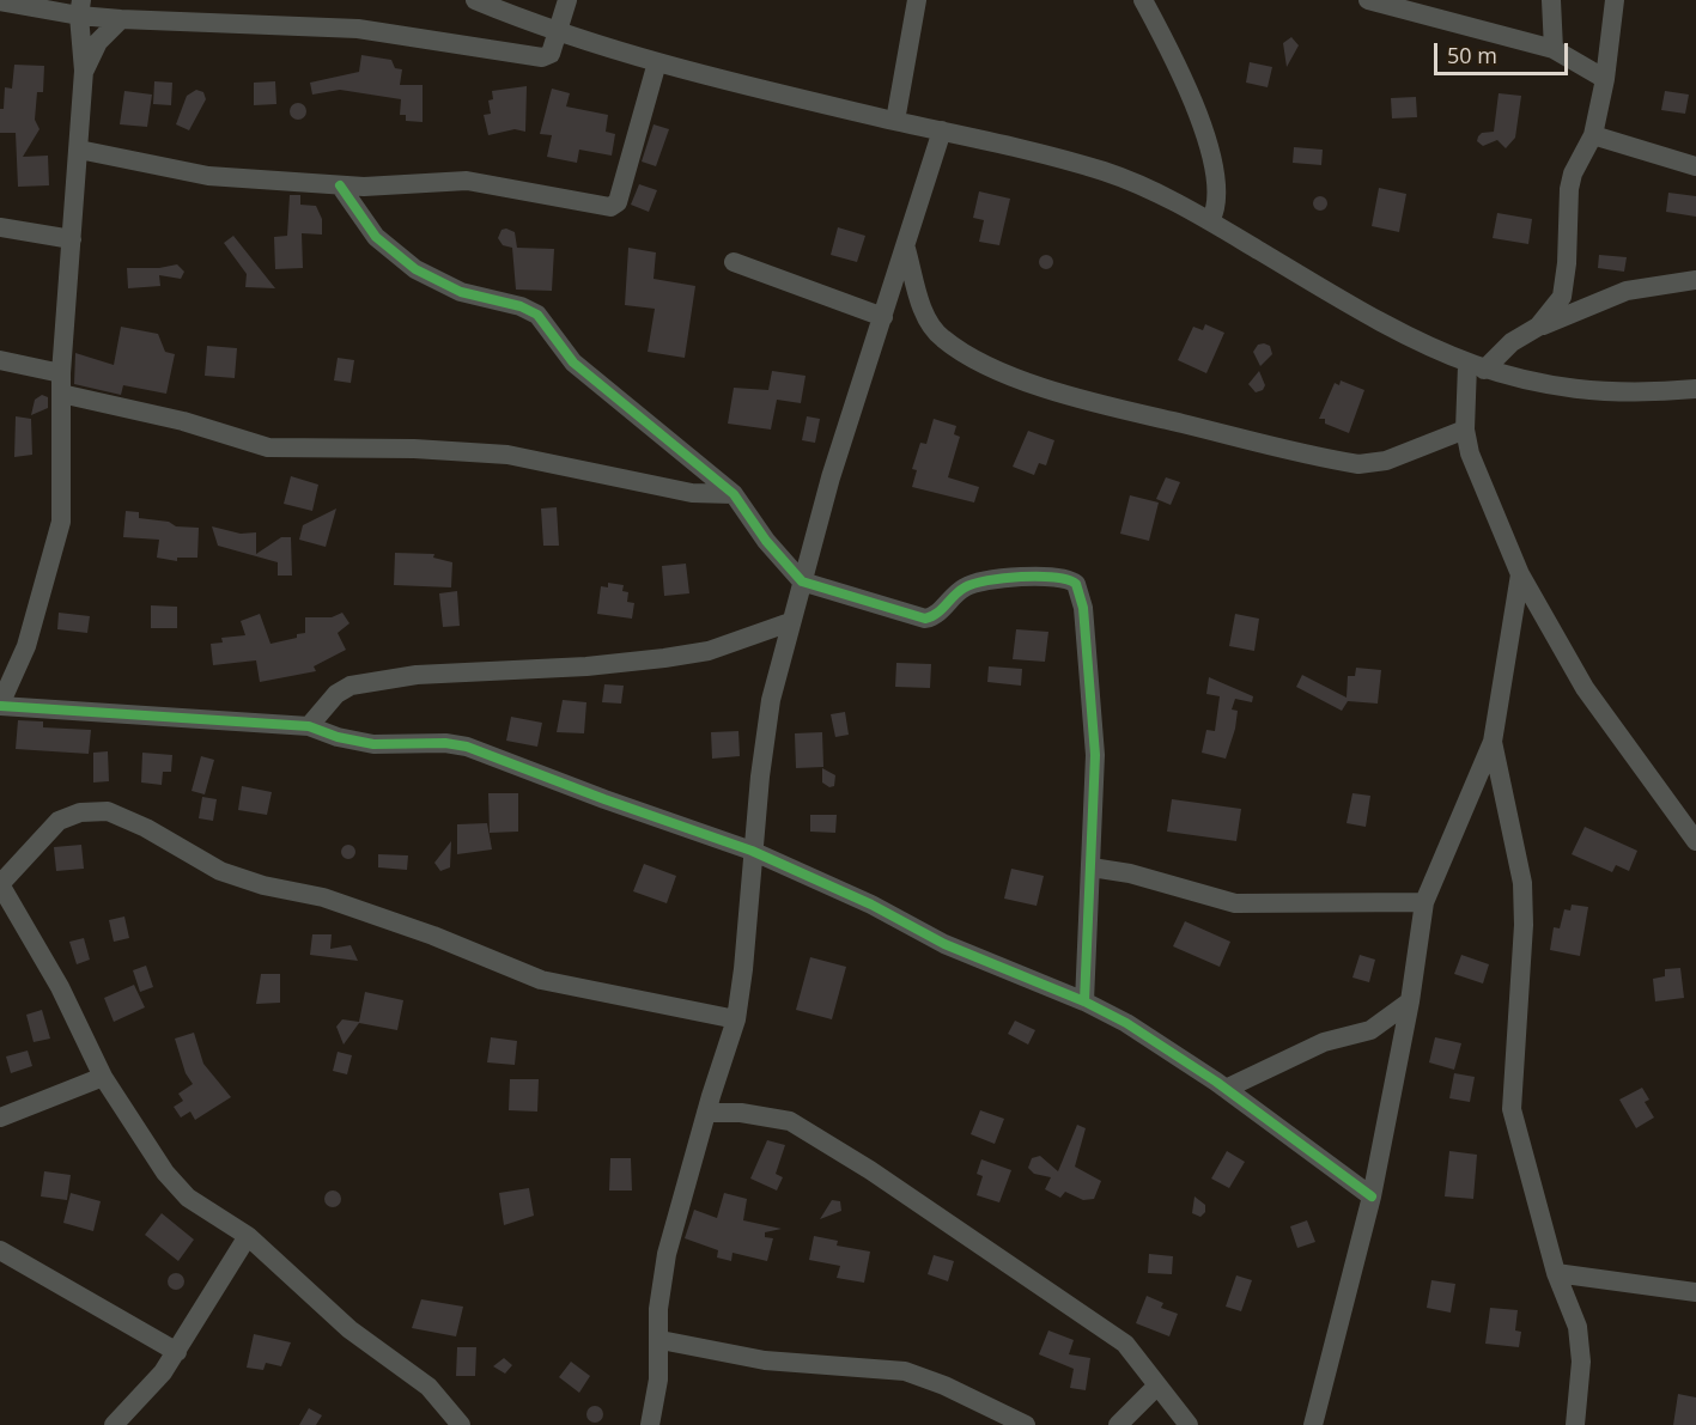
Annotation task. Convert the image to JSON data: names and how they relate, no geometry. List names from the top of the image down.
{
  "scale_bar": "50 m"
}
